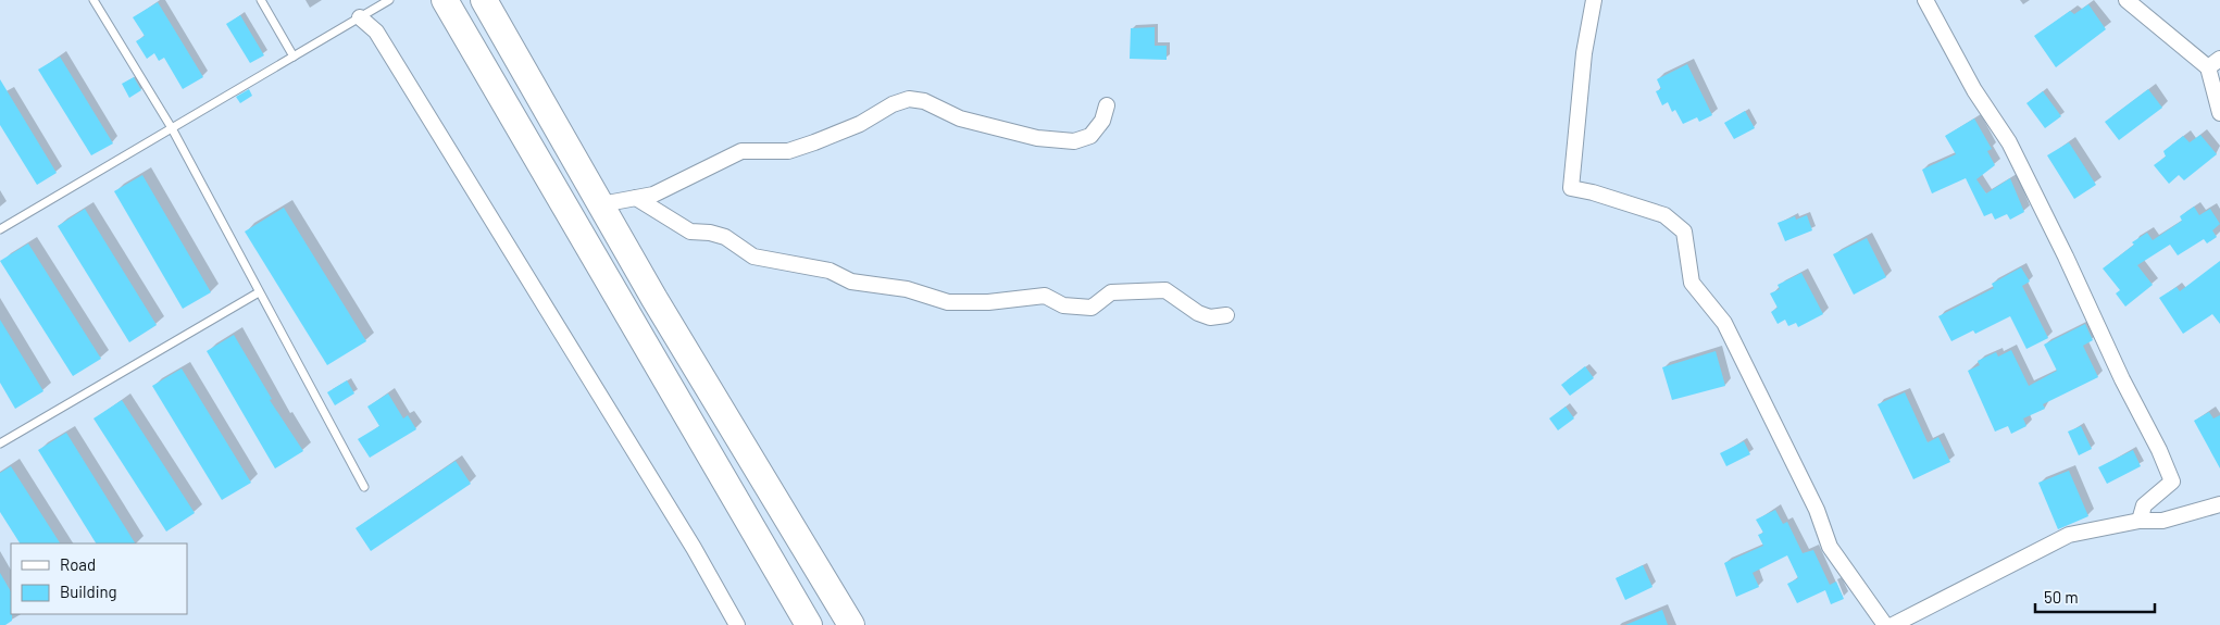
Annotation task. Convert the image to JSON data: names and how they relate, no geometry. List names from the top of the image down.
{
  "legend": ["Road", "Building"],
  "scale_bar": "50 m"
}
